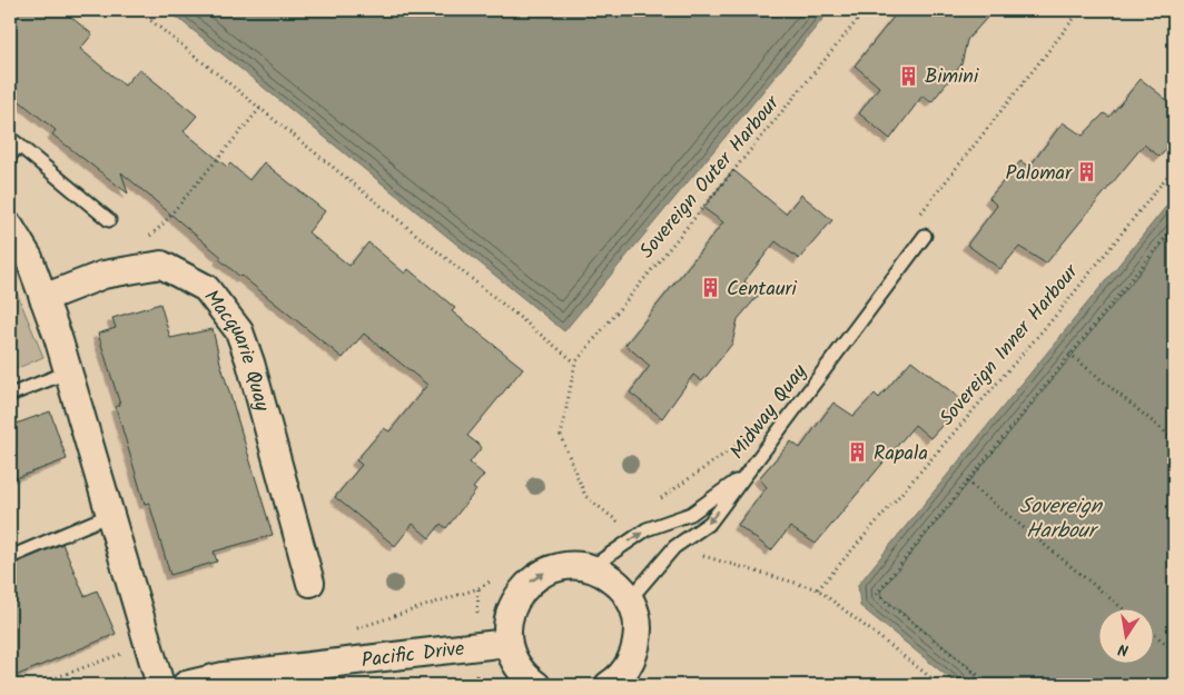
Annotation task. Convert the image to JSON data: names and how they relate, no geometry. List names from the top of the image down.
{
  "streets": {
    "street": ["Macquarie Quay", "Pacific Drive"],
    "lane": ["Midway Quay"],
    "path": ["Sovereign Outer Harbour", "Sovereign Inner Harbour"]
  },
  "water": ["Sovereign Harbour"],
  "places": {
    "building": [
      "Bimini",
      "Palomar",
      "Centauri",
      "Rapala"
    ]
  },
  "north": "bottom"
}
